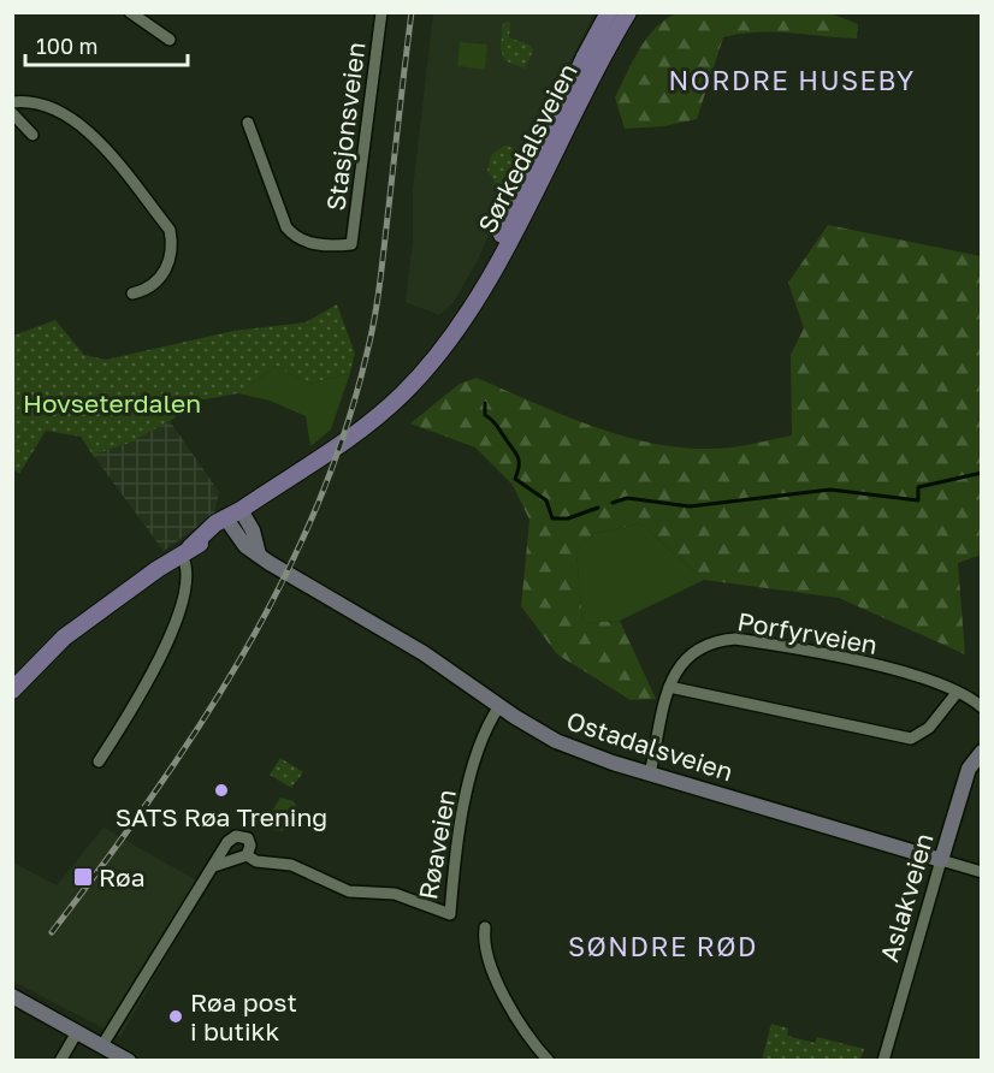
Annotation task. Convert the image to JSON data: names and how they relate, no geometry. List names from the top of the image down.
{
  "streets": {
    "main road": ["Sørkedalsveien"],
    "street": [
      "Stasjonsveien",
      "Porfyrveien",
      "Ostadalsveien",
      "Røaveien",
      "Aslakveien"
    ]
  },
  "crossings": [
    ["Sørkedalsveien", "Ostadalsveien"],
    ["Porfyrveien", "Ostadalsveien"],
    ["Ostadalsveien", "Røaveien"],
    ["Ostadalsveien", "Aslakveien"]
  ],
  "districts": ["NORDRE HUSEBY", "SØNDRE RØD"],
  "parks": ["Hovseterdalen"],
  "places": {
    "other": ["SATS Røa Trening", "Røa post i butikk"],
    "transit": ["Røa"]
  },
  "scale_bar": "100 m"
}
